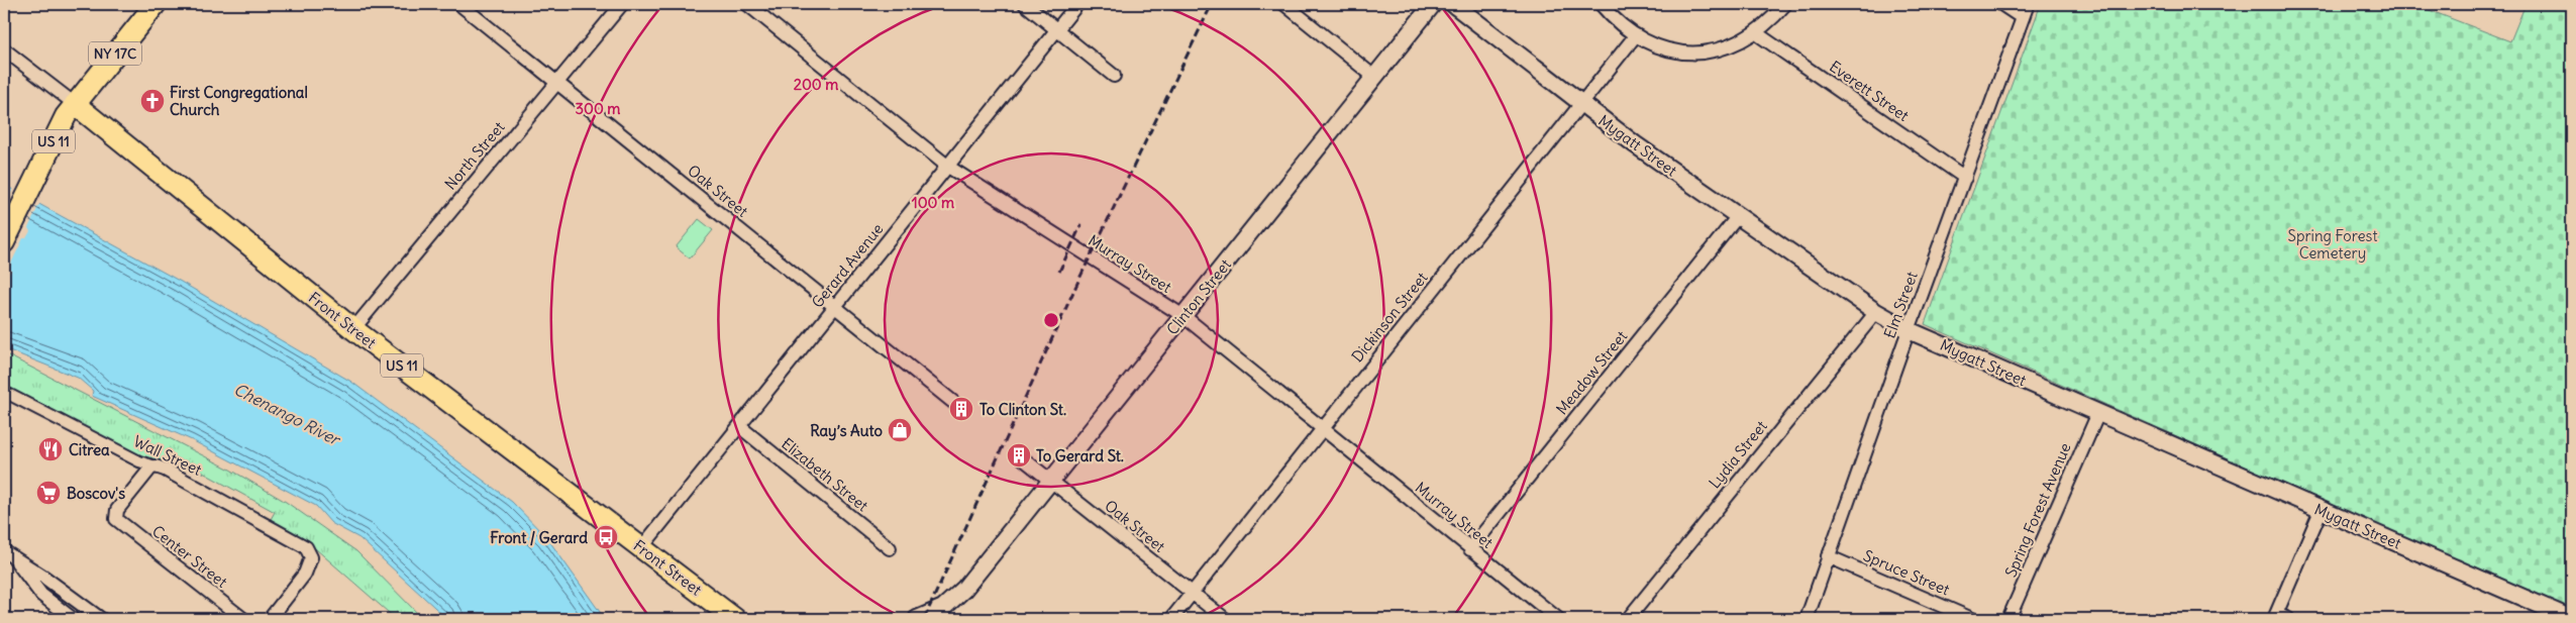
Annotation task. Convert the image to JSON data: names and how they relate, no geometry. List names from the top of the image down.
{
  "streets": {
    "main road": ["NY 17C", "US 11", "Front Street"],
    "street": [
      "Everett Street",
      "Mygatt Street",
      "North Street",
      "Oak Street",
      "Murray Street",
      "Gerard Avenue",
      "Clinton Street",
      "Elm Street",
      "Dickinson Street",
      "Meadow Street",
      "Lydia Street",
      "Wall Street",
      "Elizabeth Street",
      "Spring Forest Avenue",
      "Center Street",
      "Spruce Street"
    ]
  },
  "crossings": [
    ["NY 17C", "US 11"],
    ["NY 17C", "Front Street"],
    ["Everett Street", "Elm Street"],
    ["US 11", "Front Street"],
    ["Mygatt Street", "Elm Street"],
    ["Mygatt Street", "Dickinson Street"],
    ["Mygatt Street", "Meadow Street"],
    ["Mygatt Street", "Lydia Street"],
    ["Mygatt Street", "Spring Forest Avenue"],
    ["North Street", "Oak Street"],
    ["North Street", "Front Street"],
    ["Oak Street", "Gerard Avenue"],
    ["Oak Street", "Clinton Street"],
    ["Oak Street", "Dickinson Street"],
    ["Murray Street", "Gerard Avenue"],
    ["Murray Street", "Clinton Street"],
    ["Murray Street", "Dickinson Street"],
    ["Murray Street", "Meadow Street"],
    ["Gerard Avenue", "Front Street"],
    ["Gerard Avenue", "Elizabeth Street"],
    ["Elm Street", "Spruce Street"],
    ["Wall Street", "Center Street"]
  ],
  "water": ["Chenango River"],
  "parks": ["Spring Forest Cemetery"],
  "places": {
    "church": ["First Congregational Church"],
    "building": ["To Clinton St.", "To Gerard St."],
    "shop": ["Ray’s Auto"],
    "restaurant": ["Citrea"],
    "supermarket": ["Boscov's"],
    "bus stop": ["Front / Gerard"]
  },
  "rings": ["200 m", "300 m", "100 m"]
}
